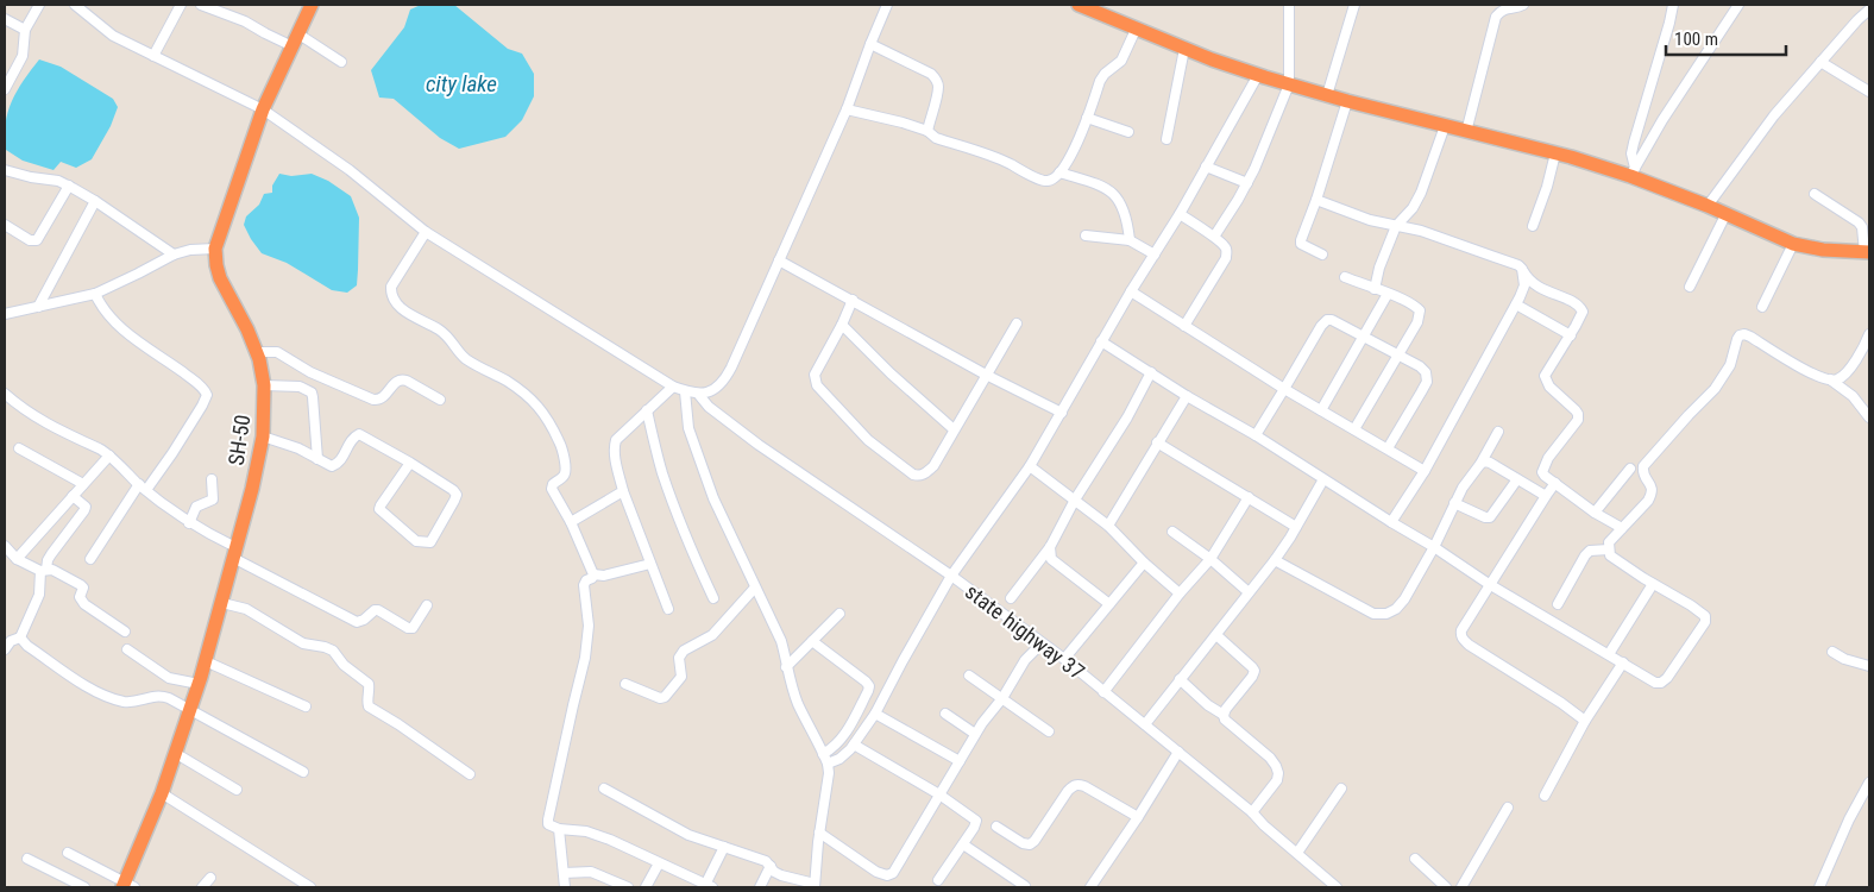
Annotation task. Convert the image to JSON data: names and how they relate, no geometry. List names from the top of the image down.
{
  "streets": {
    "highway": ["SH-50"],
    "street": ["state highway 37"]
  },
  "water": ["city lake"],
  "scale_bar": "100 m"
}
